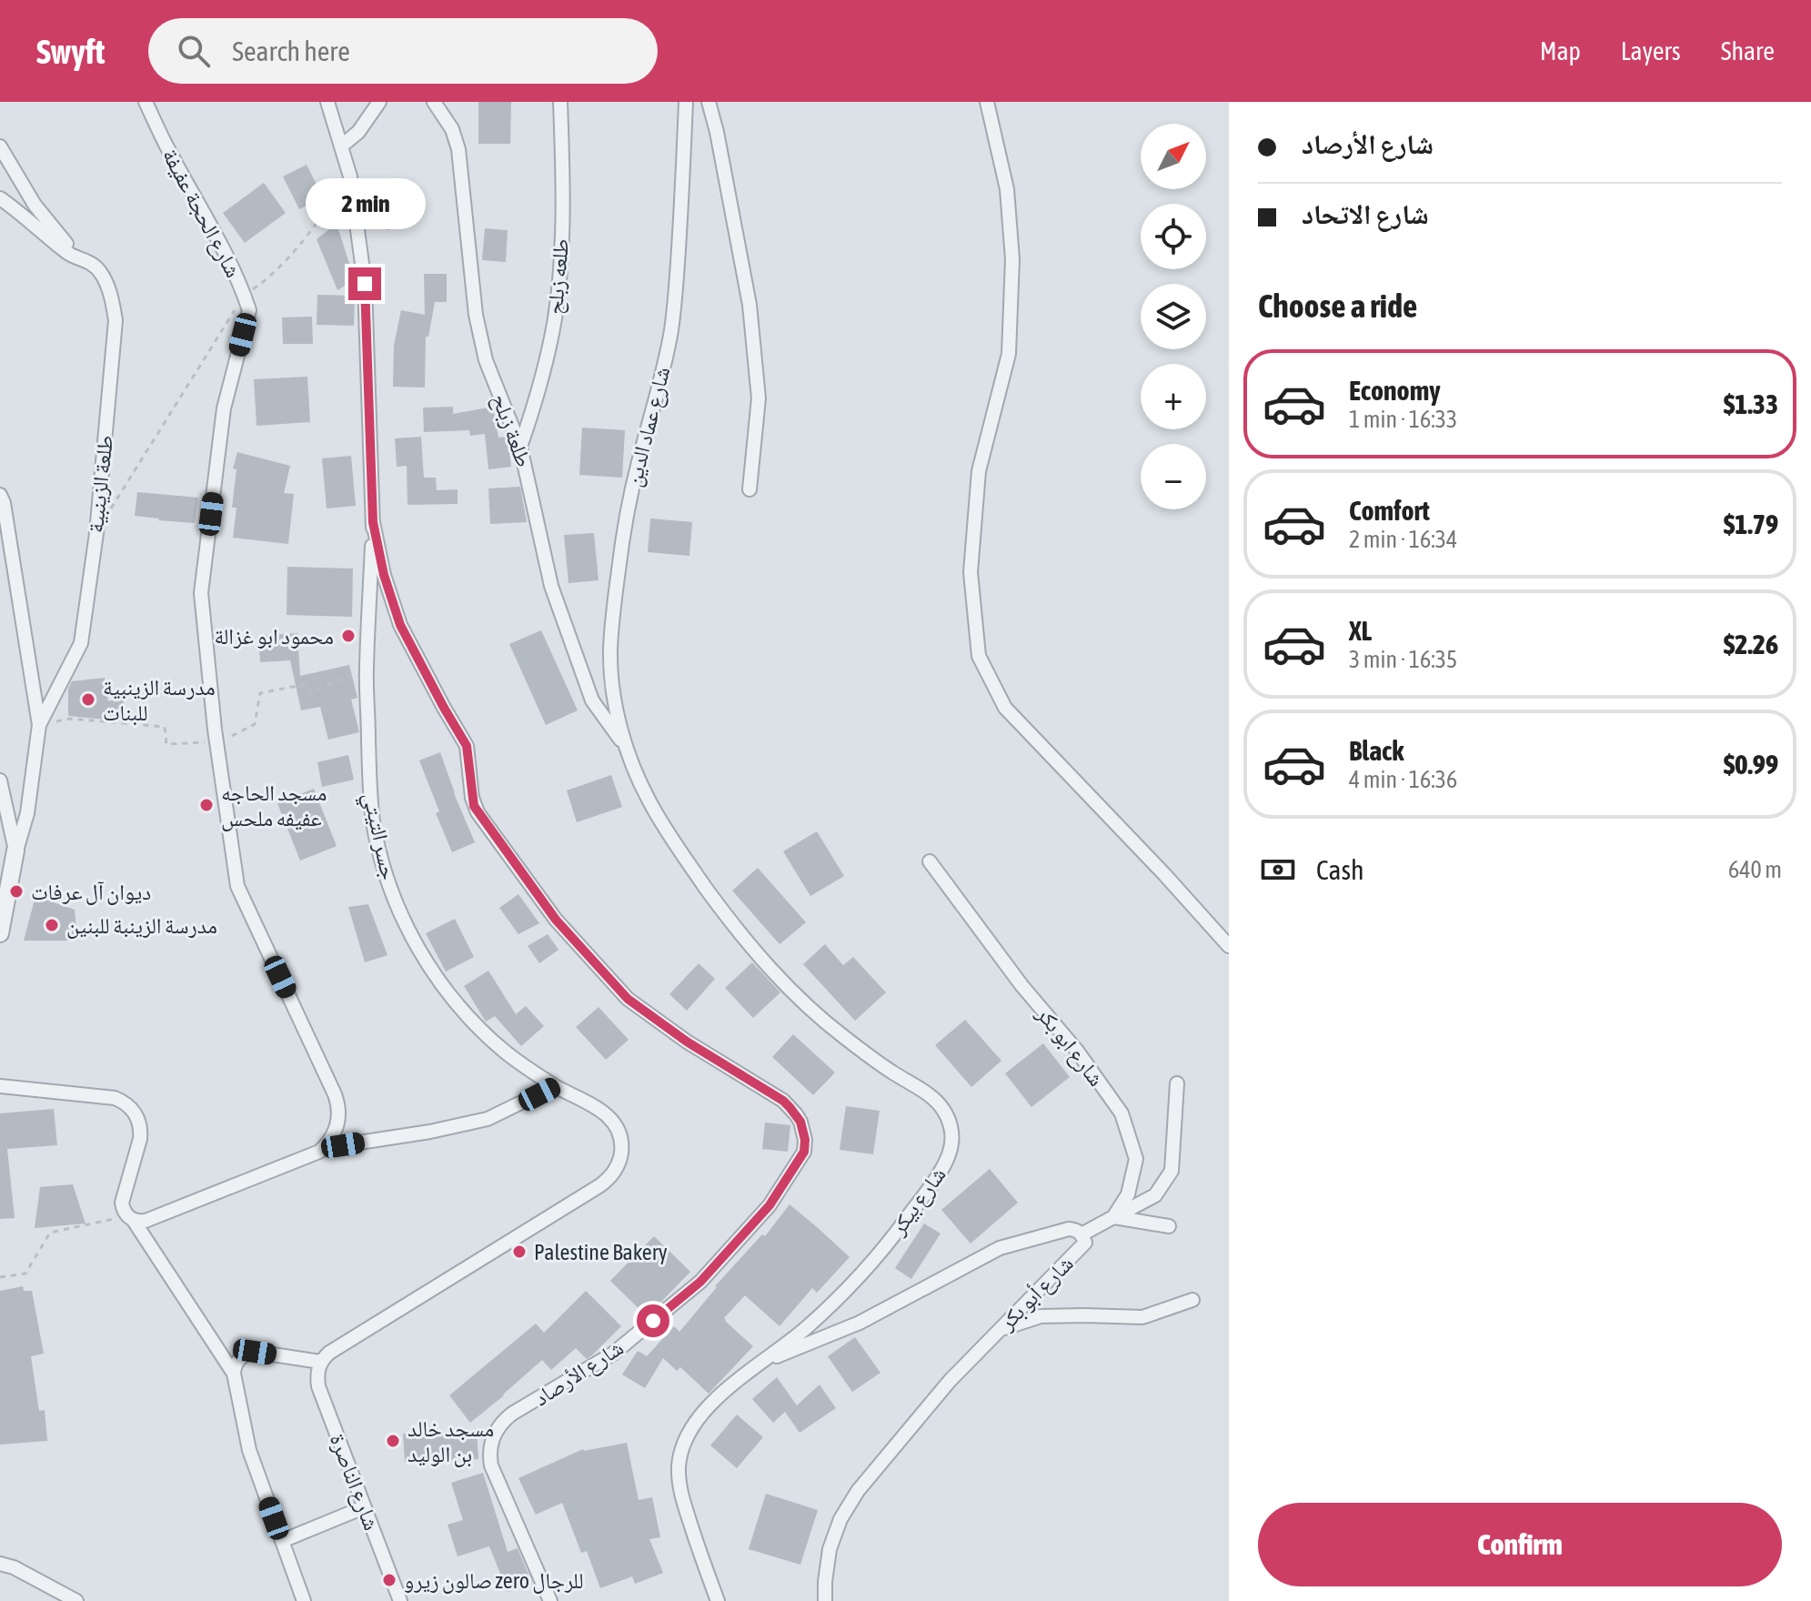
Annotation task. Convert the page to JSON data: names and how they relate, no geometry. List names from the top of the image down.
{
  "streets": {
    "street": [
      "شارع الحجة عفيفة",
      "طلعه زبلح",
      "شارع عماد الدين",
      "طلعة زبلح",
      "طلعة الزينبية",
      "جسر التيتي",
      "شارع ابو بكر",
      "شارع بيكر",
      "شارع أبو بكر",
      "شارع الأرصاد",
      "شارع الناصرة"
    ]
  },
  "crossings": [
    ["طلعه زبلح", "طلعة زبلح"],
    ["شارع عماد الدين", "طلعة زبلح"],
    ["شارع عماد الدين", "شارع بيكر"],
    ["طلعة زبلح", "شارع بيكر"],
    ["جسر التيتي", "شارع الأرصاد"],
    ["جسر التيتي", "شارع الناصرة"],
    ["شارع بيكر", "شارع أبو بكر"]
  ],
  "places": [
    "محمود ابو غزالة",
    "مدرسة الزينبية للبنات",
    "مسجد الحاجه عفيفه ملحس",
    "ديوان آل عرفات",
    "مدرسة الزينبة للبنين",
    "Palestine Bakery",
    "مسجد خالد بن الوليد",
    "صالون زيرو zero للرجال"
  ],
  "north": "top right",
  "page": {
    "header": "Swyft",
    "search": "Search here",
    "nav": ["Map", "Layers", "Share"],
    "banner": ["شارع الأرصاد", "شارع الاتحاد"],
    "map_buttons": ["+", "−"],
    "bubble": "2 min",
    "heading": "Choose a ride",
    "list": [
      {
        "name": "Economy",
        "note": "1 min · 16:33",
        "value": "$1.33"
      },
      {
        "name": "Comfort",
        "note": "2 min · 16:34",
        "value": "$1.79"
      },
      {
        "name": "XL",
        "note": "3 min · 16:35",
        "value": "$2.26"
      },
      {
        "name": "Black",
        "note": "4 min · 16:36",
        "value": "$0.99"
      }
    ],
    "pay": ["Cash", "640 m"],
    "buttons": "Confirm"
  }
}
